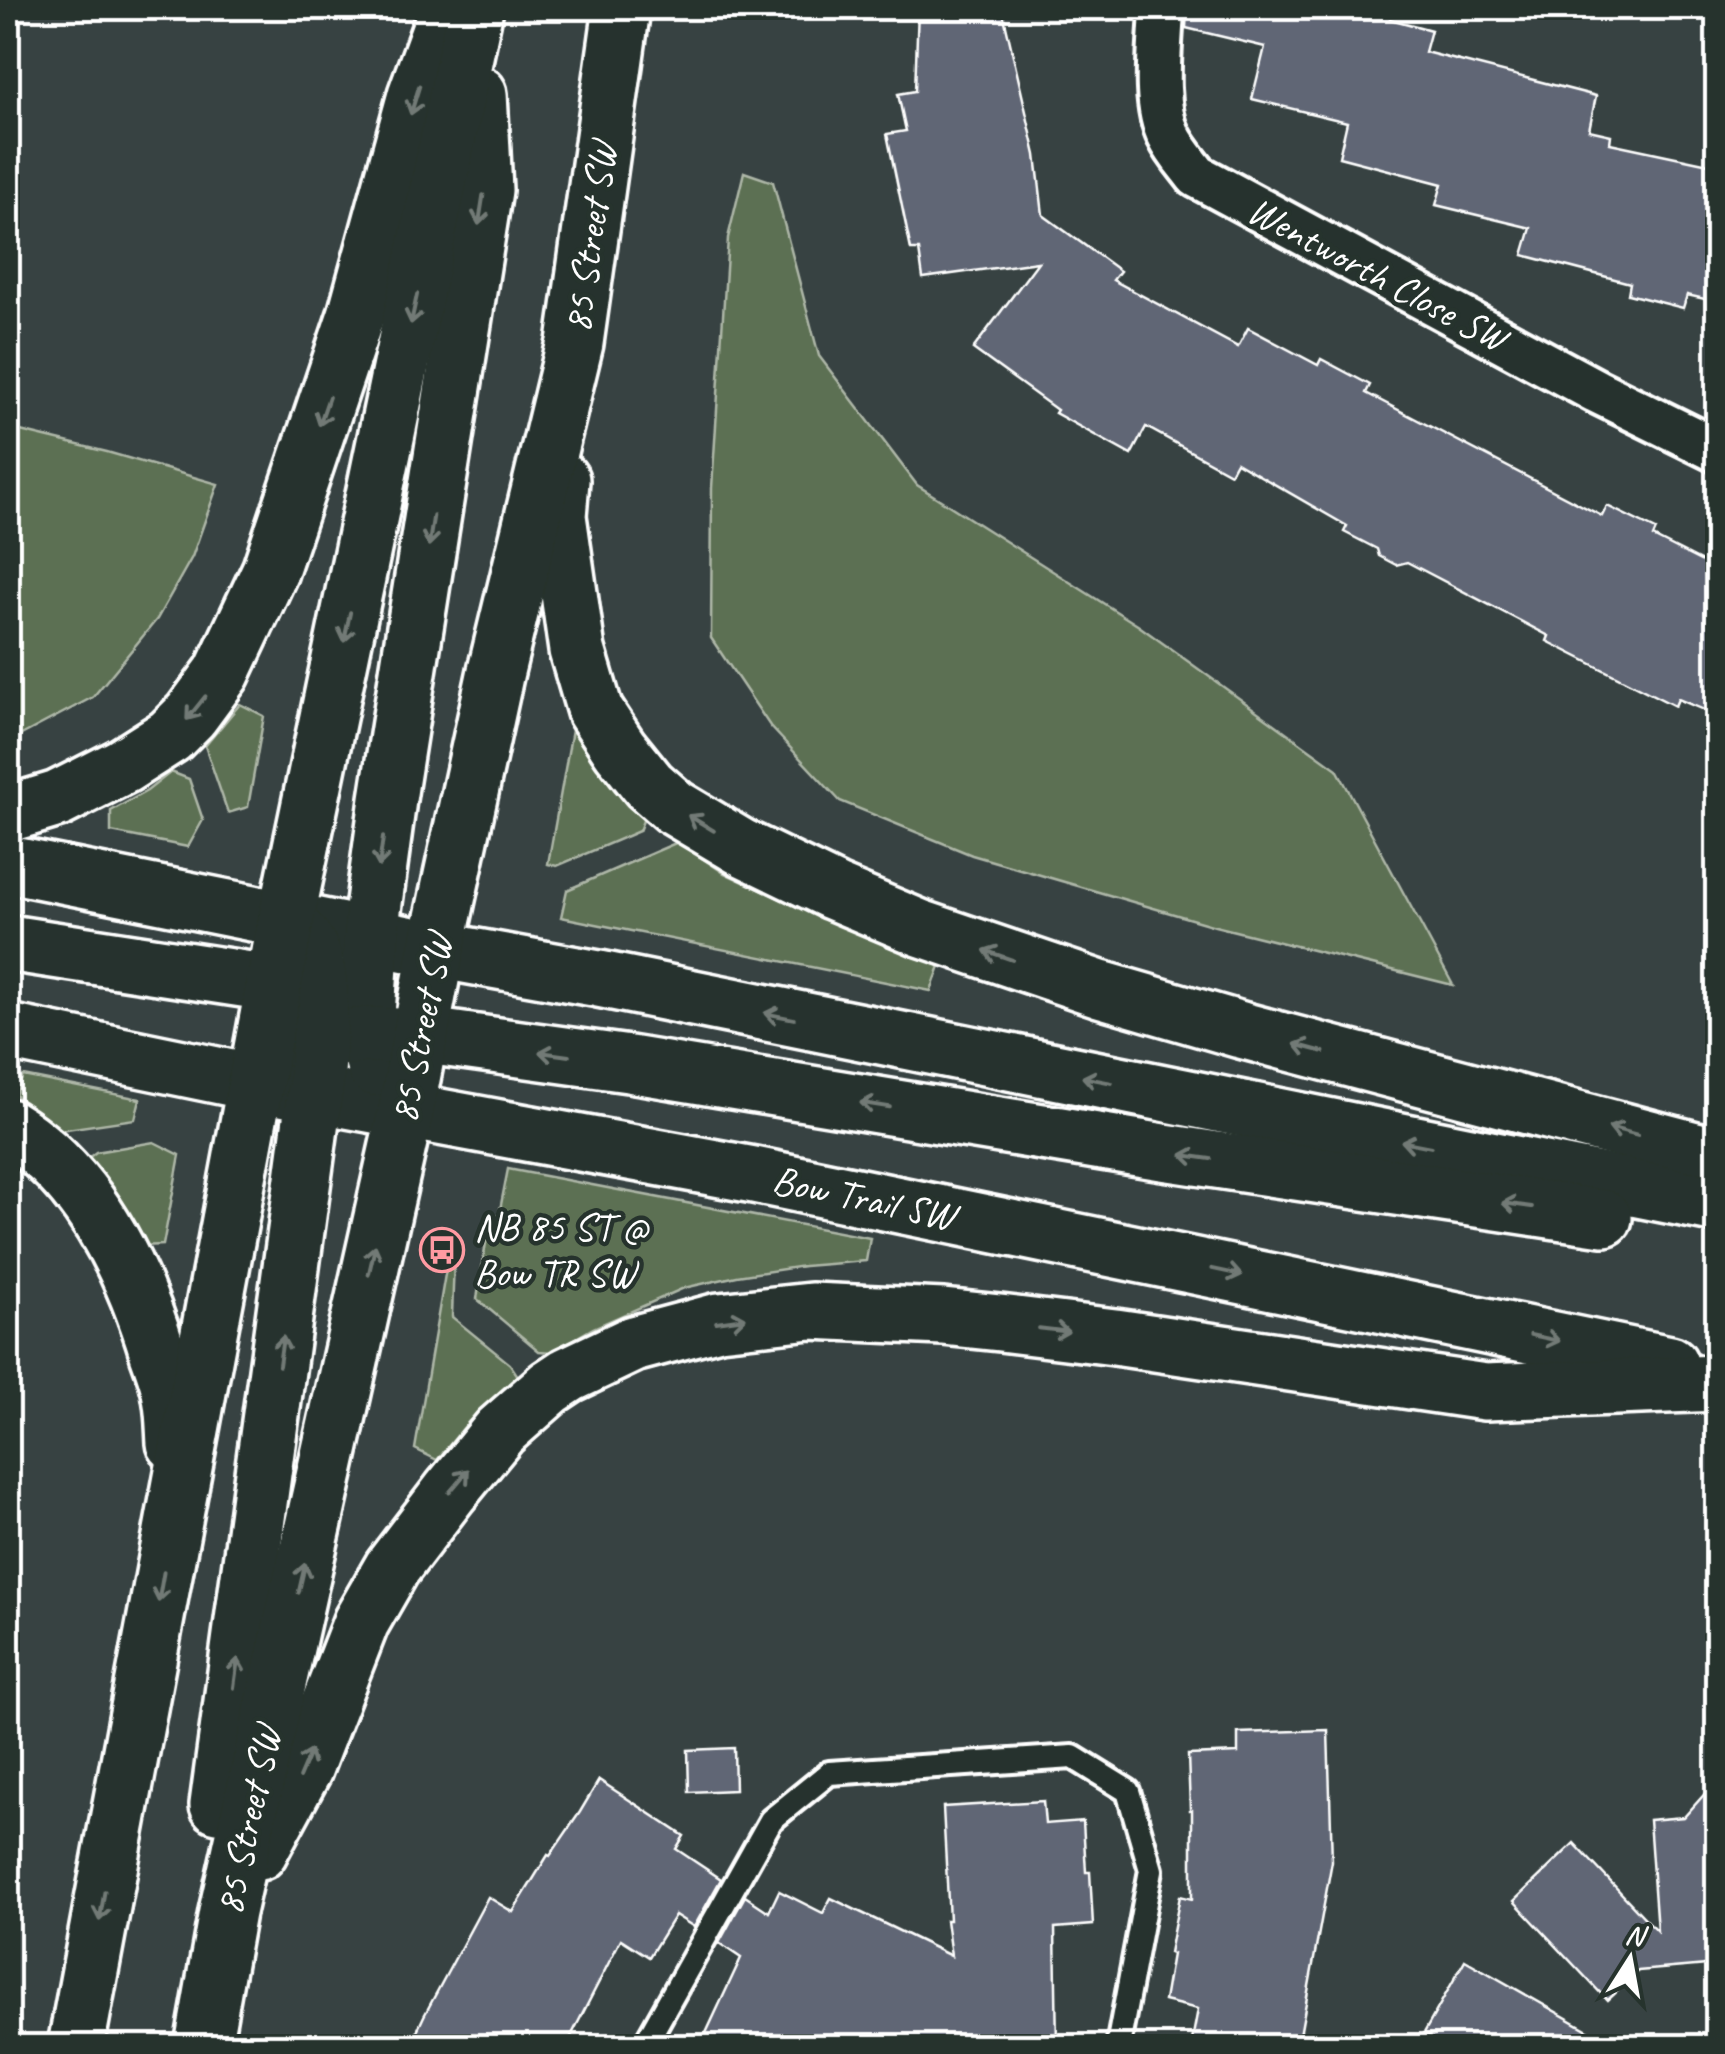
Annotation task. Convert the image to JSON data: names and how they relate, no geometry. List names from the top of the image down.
{
  "streets": {
    "main road": ["85 Street SW", "Bow Trail SW"],
    "street": ["Wentworth Close SW"]
  },
  "crossings": [
    ["85 Street SW", "Bow Trail SW"]
  ],
  "places": {
    "bus stop": ["NB 85 ST @ Bow TR SW"]
  },
  "north": "top"
}
